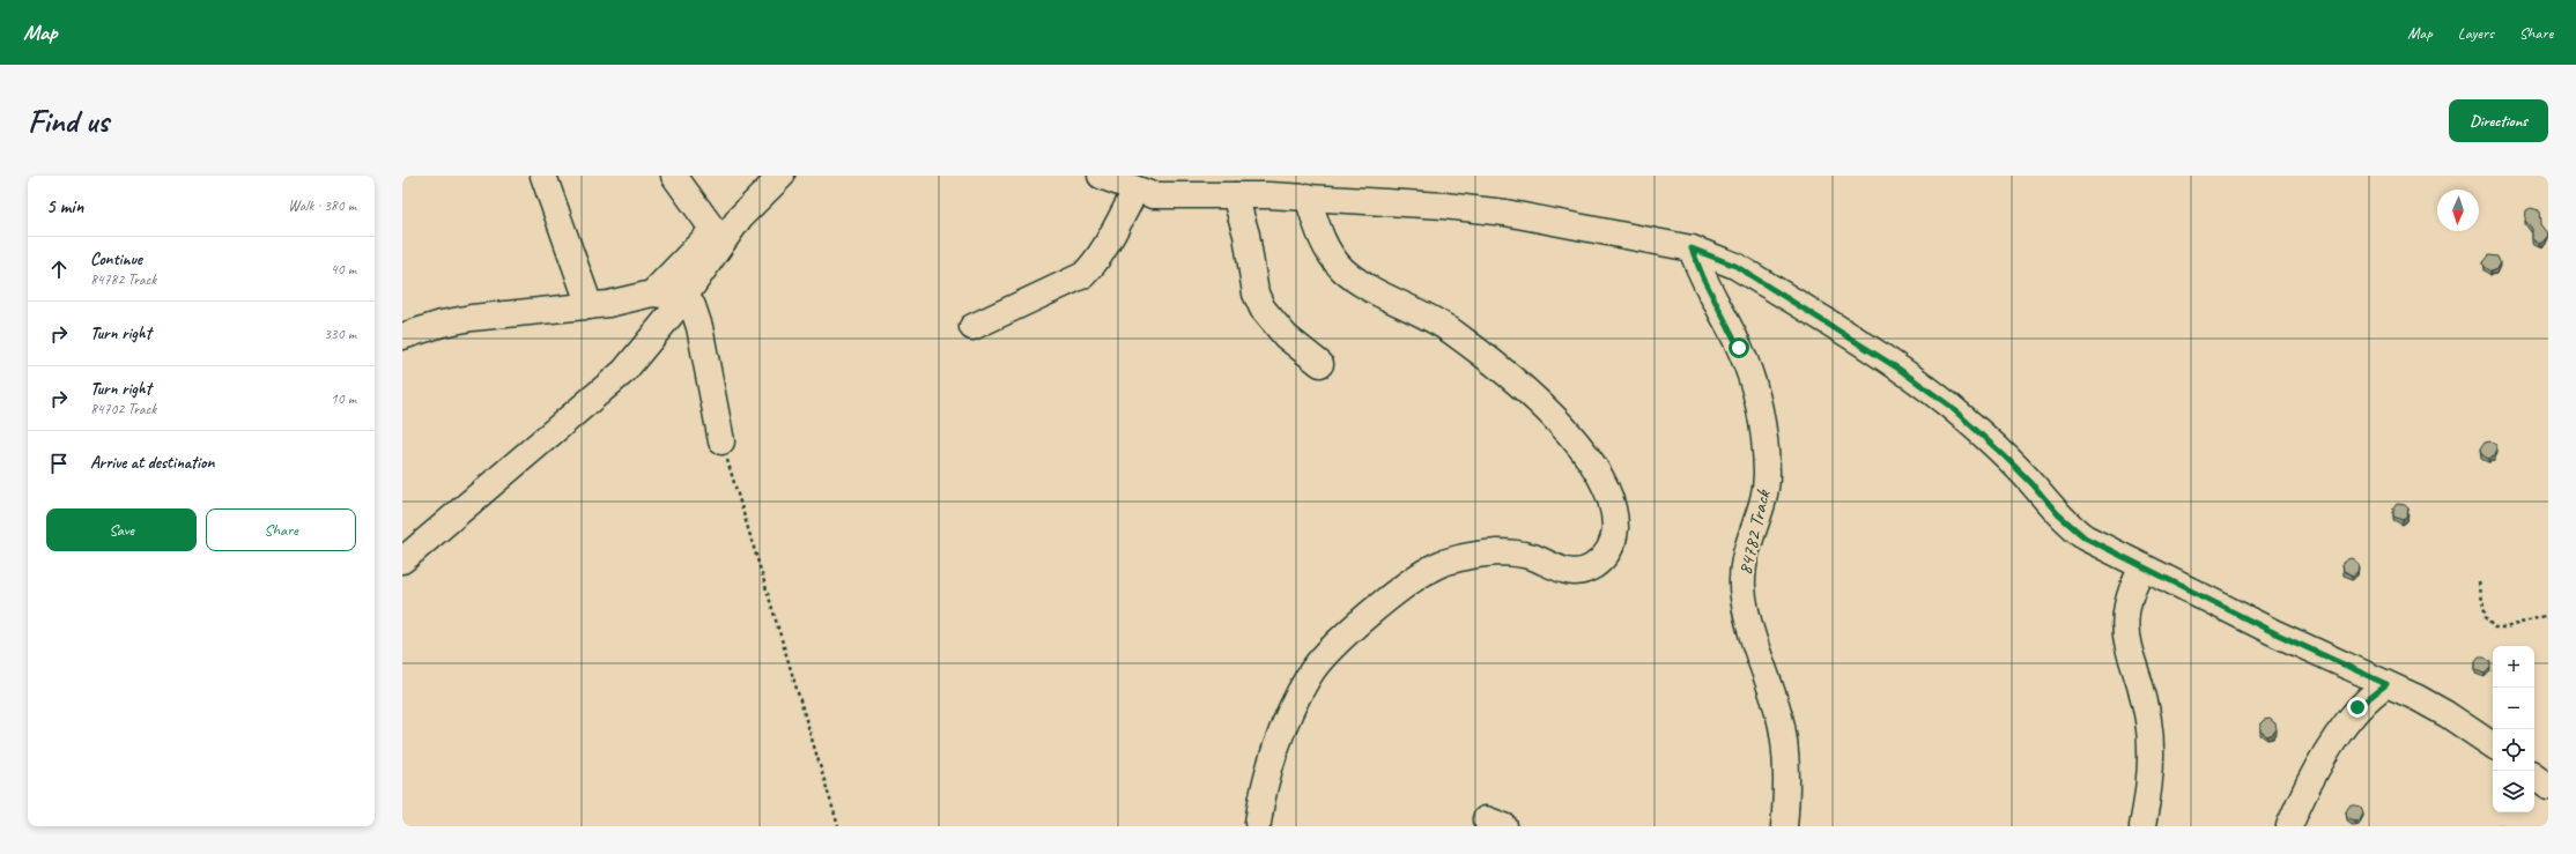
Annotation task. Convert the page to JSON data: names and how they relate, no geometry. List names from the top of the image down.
{
  "streets": {
    "street": ["84782 Track"]
  },
  "north": "bottom",
  "page": {
    "header": "Map",
    "nav": ["Map", "Layers", "Share"],
    "buttons": [
      "Directions",
      ["Save", "Share"]
    ],
    "title": "Find us",
    "heading": ["5 min", "Walk · 380 m"],
    "list": [
      ["Continue", "84782 Track", "40 m"],
      ["Turn right", "330 m"],
      ["Turn right", "84702 Track", "10 m"],
      "Arrive at destination"
    ],
    "map_buttons": ["+", "−"]
  }
}
